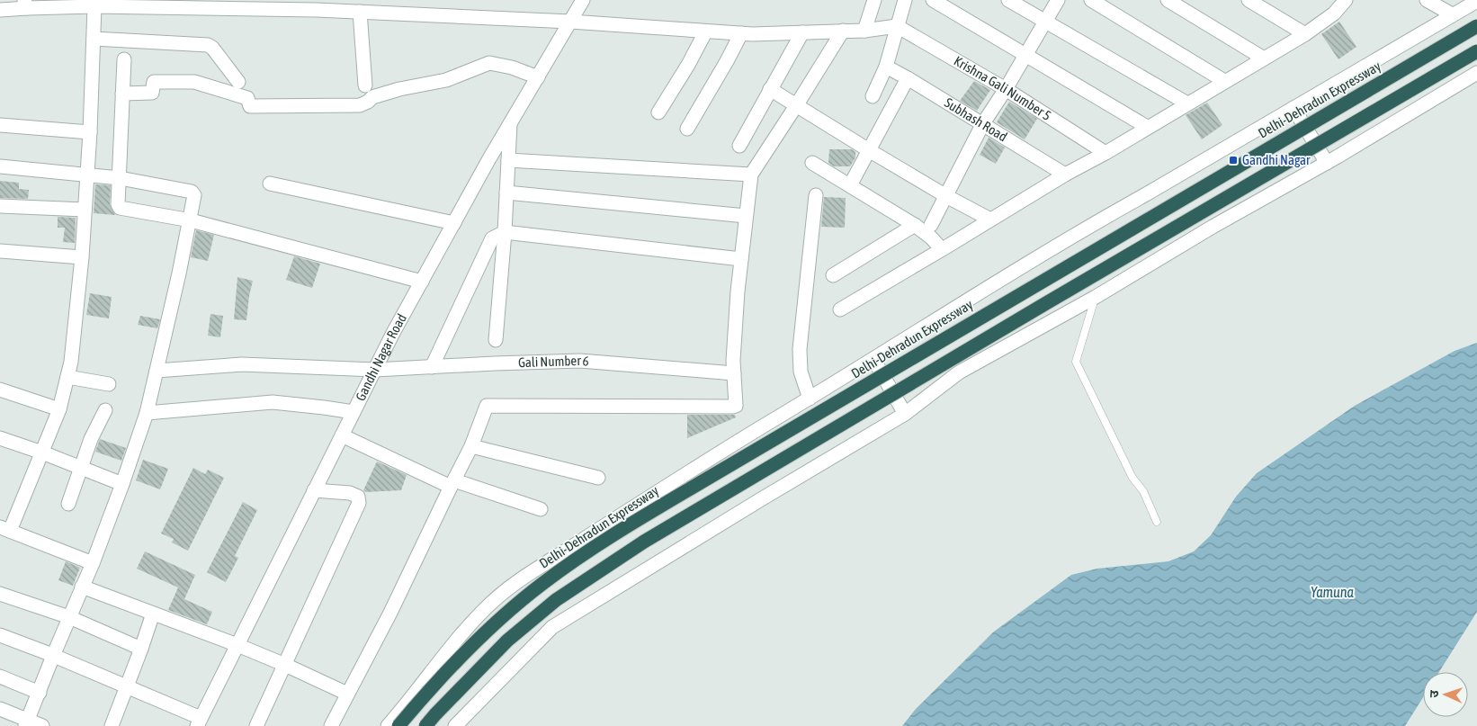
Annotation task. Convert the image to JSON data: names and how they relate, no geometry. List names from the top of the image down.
{
  "streets": {
    "highway": ["Delhi-Dehradun Expressway"],
    "street": [
      "Krishna Gali Number 5",
      "Subhash Road",
      "Gandhi Nagar Road",
      "Gali Number 6"
    ]
  },
  "crossings": [
    ["Gandhi Nagar Road", "Gali Number 6"]
  ],
  "water": ["Yamuna"],
  "places": {
    "transit": ["Gandhi Nagar"]
  },
  "north": "left"
}
